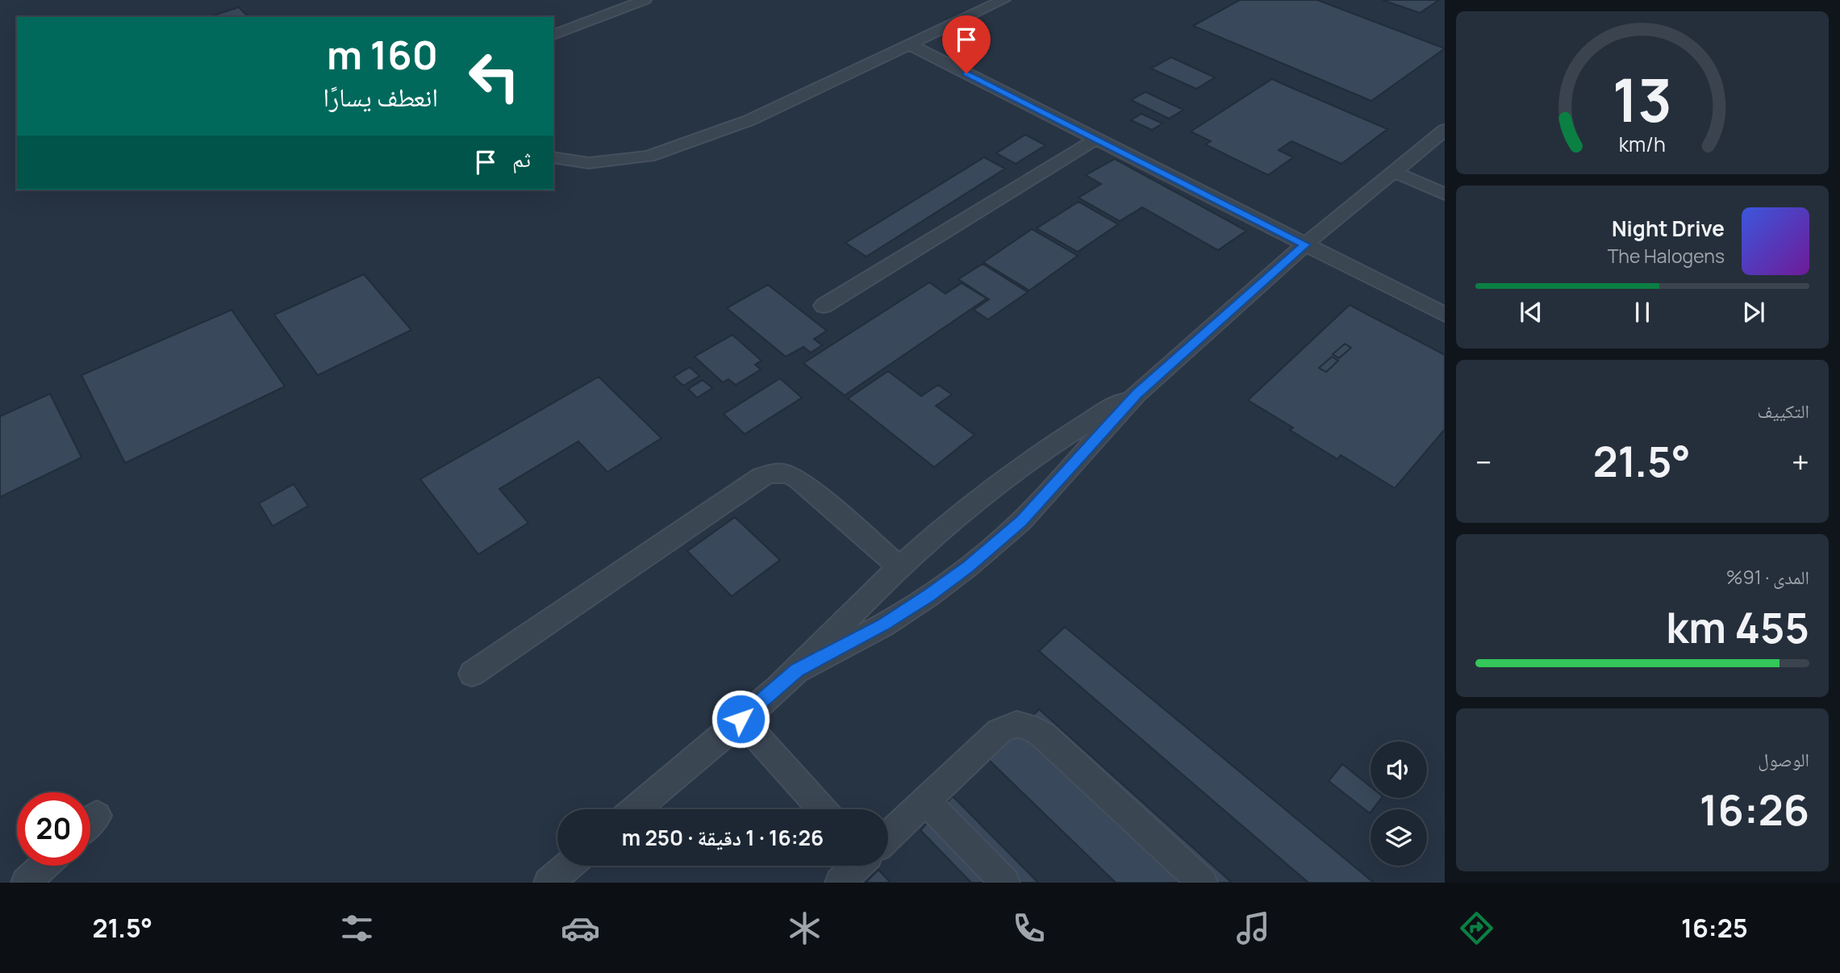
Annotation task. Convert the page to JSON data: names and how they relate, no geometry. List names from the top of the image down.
{
  "page": {
    "turn": ["160 m", "انعطف يسارًا"],
    "then": "ثم",
    "song": ["Night Drive", "The Halogens"],
    "tile": [
      "التكييف",
      ["المدى · 91%", "455 km"],
      ["الوصول", "16:26"]
    ],
    "heat": ["−", "21.5°", "+"],
    "limit": "20",
    "trip": "16:26 · 1 دقيقة · 250 m",
    "tabs": ["16:25", "21.5°"],
    "gauge": ["13", "km/h"]
  }
}
